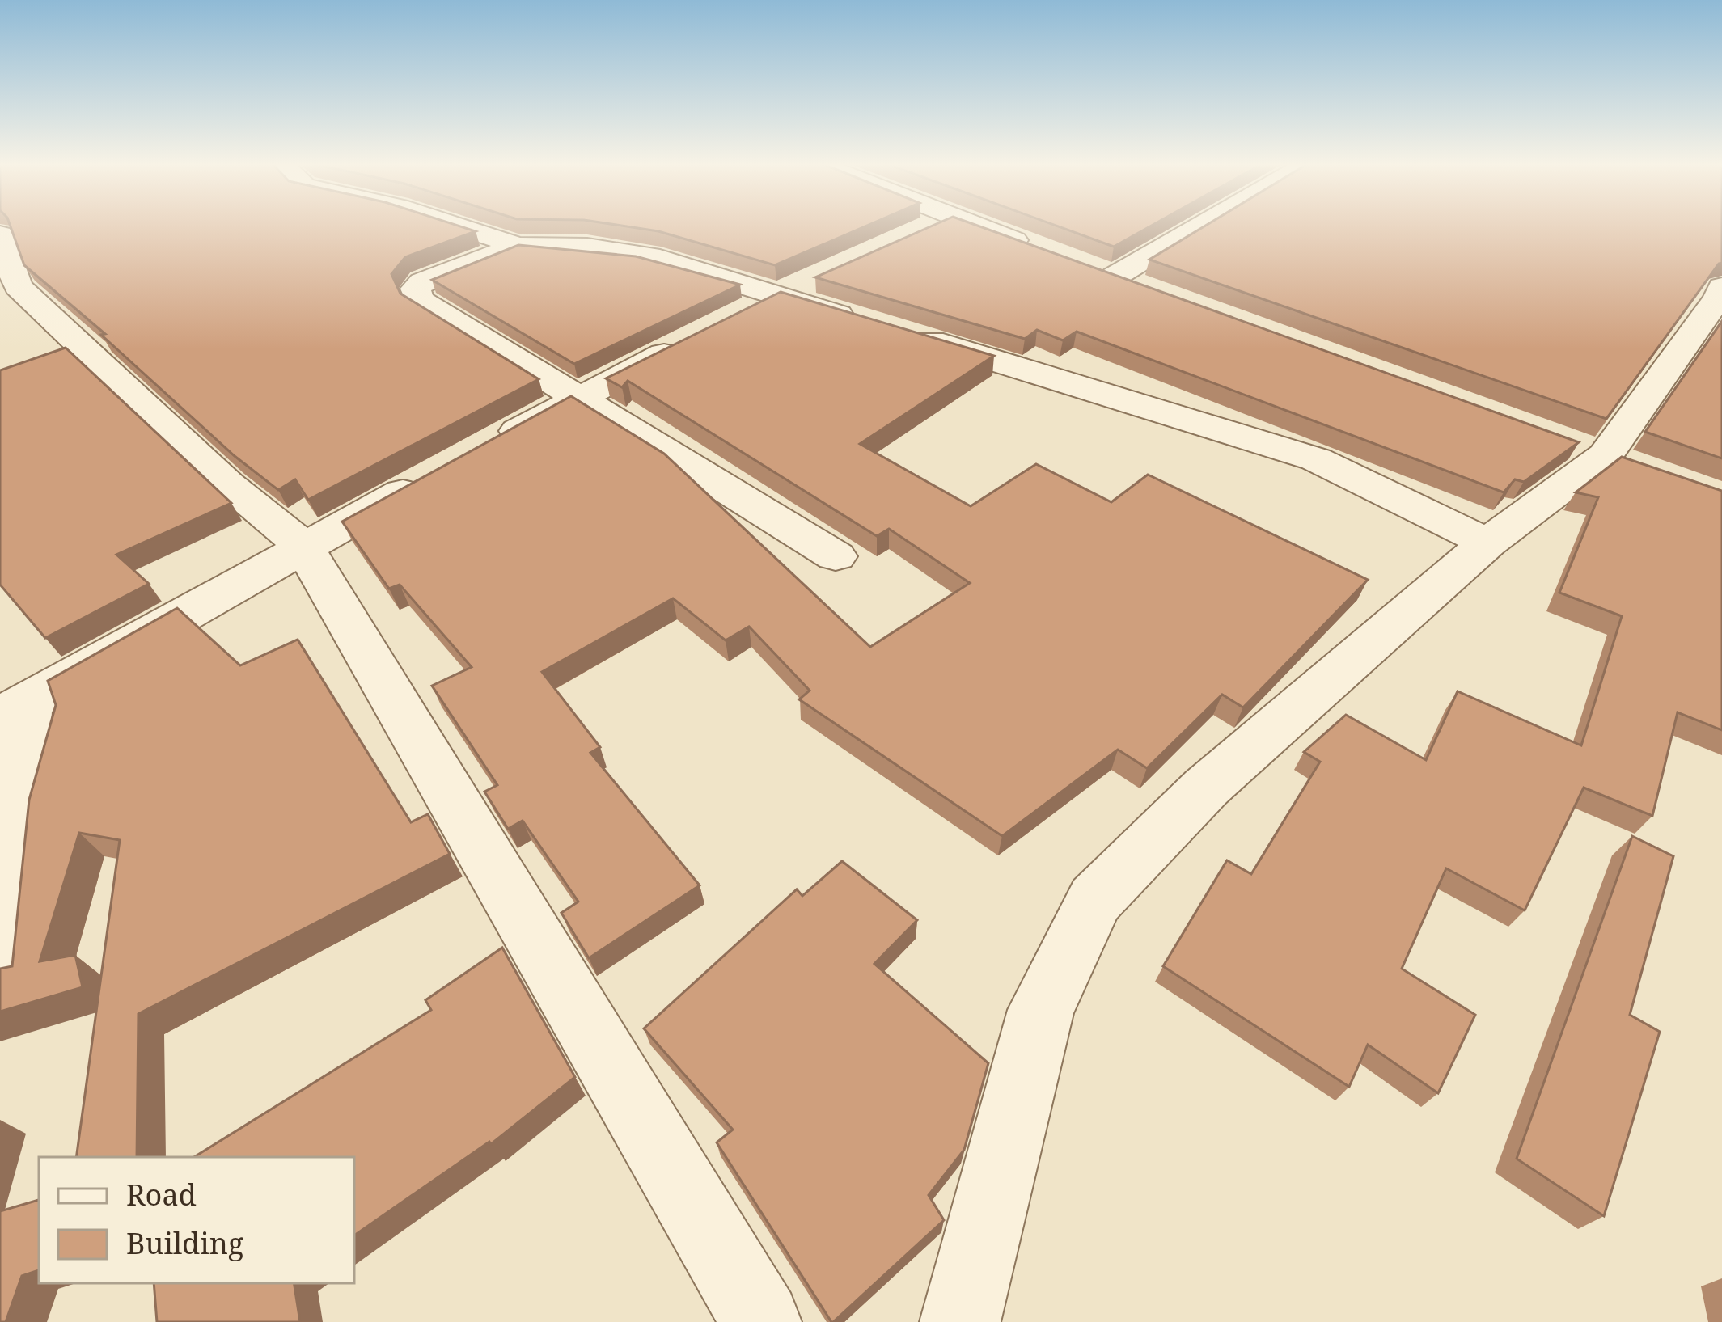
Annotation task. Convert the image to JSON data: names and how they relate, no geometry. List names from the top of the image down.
{
  "legend": ["Road", "Building"]
}
